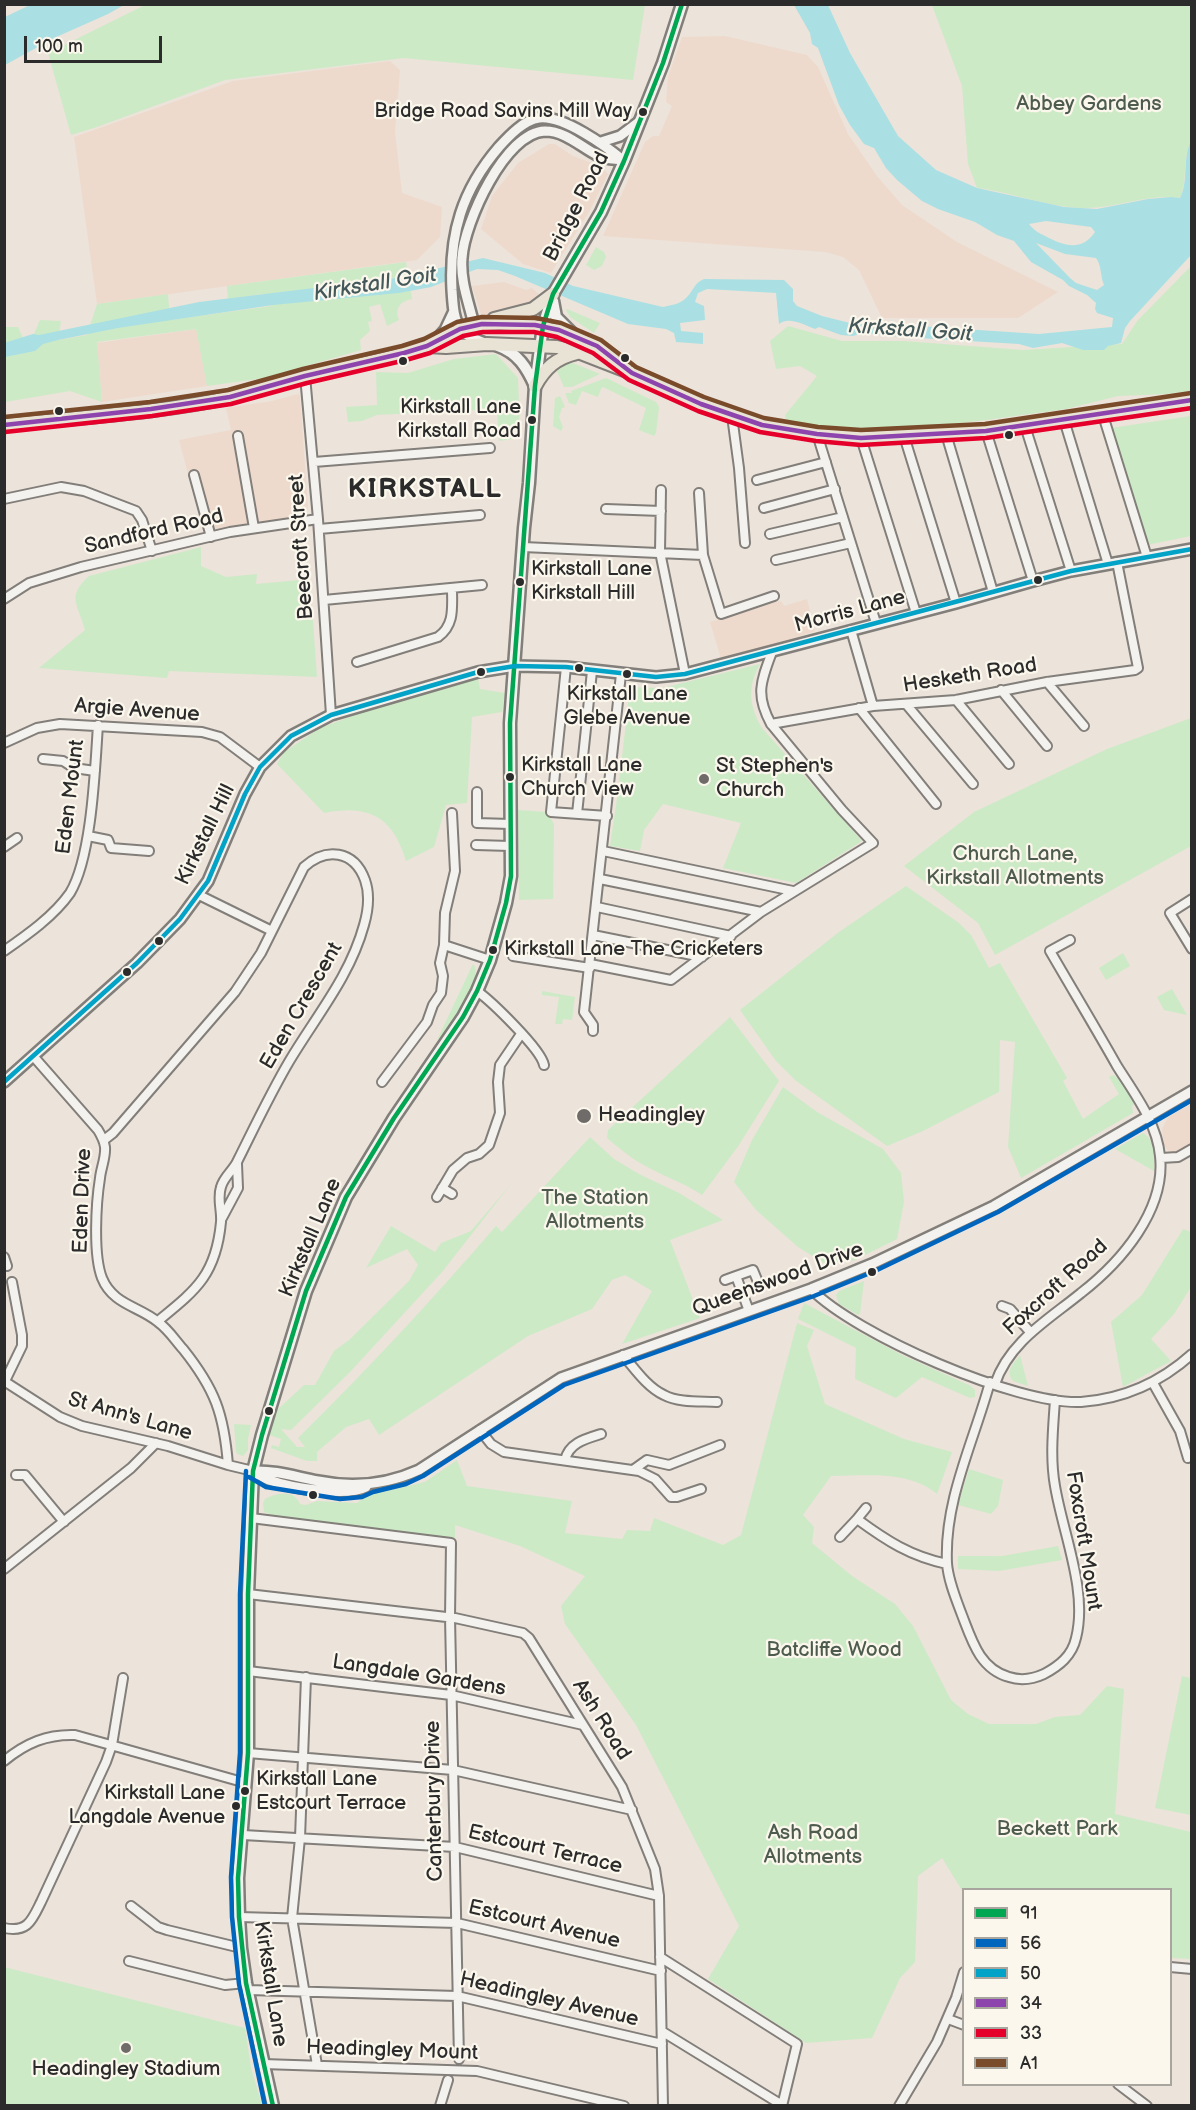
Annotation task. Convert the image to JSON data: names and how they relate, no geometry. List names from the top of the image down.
{
  "streets": {
    "main road": ["Bridge Road", "Kirkstall Lane"],
    "street": [
      "Sandford Road",
      "Beecroft Street",
      "Morris Lane",
      "Hesketh Road",
      "Argie Avenue",
      "Eden Mount",
      "Kirkstall Hill",
      "Eden Crescent",
      "Eden Drive",
      "Queenswood Drive",
      "Foxcroft Road",
      "St Ann's Lane",
      "Foxcroft Mount",
      "Langdale Gardens",
      "Ash Road",
      "Canterbury Drive",
      "Estcourt Terrace",
      "Estcourt Avenue",
      "Headingley Avenue",
      "Headingley Mount"
    ]
  },
  "crossings": [
    ["Bridge Road", "Kirkstall Lane"],
    ["Sandford Road", "Beecroft Street"],
    ["Beecroft Street", "Kirkstall Hill"],
    ["Morris Lane", "Hesketh Road"],
    ["Morris Lane", "Kirkstall Hill"],
    ["Morris Lane", "Kirkstall Lane"],
    ["Argie Avenue", "Eden Mount"],
    ["Argie Avenue", "Kirkstall Hill"],
    ["Kirkstall Hill", "Eden Drive"],
    ["Kirkstall Hill", "Kirkstall Lane"],
    ["Eden Crescent", "Eden Drive"],
    ["Eden Drive", "St Ann's Lane"],
    ["Kirkstall Lane", "Queenswood Drive"],
    ["Kirkstall Lane", "St Ann's Lane"],
    ["Kirkstall Lane", "Langdale Gardens"],
    ["Kirkstall Lane", "Ash Road"],
    ["Kirkstall Lane", "Canterbury Drive"],
    ["Kirkstall Lane", "Estcourt Terrace"],
    ["Kirkstall Lane", "Estcourt Avenue"],
    ["Kirkstall Lane", "Headingley Avenue"],
    ["Kirkstall Lane", "Headingley Mount"],
    ["Queenswood Drive", "Foxcroft Road"],
    ["Queenswood Drive", "St Ann's Lane"],
    ["Foxcroft Road", "Foxcroft Mount"],
    ["Langdale Gardens", "Ash Road"],
    ["Langdale Gardens", "Canterbury Drive"],
    ["Ash Road", "Canterbury Drive"],
    ["Ash Road", "Estcourt Terrace"],
    ["Ash Road", "Estcourt Avenue"],
    ["Ash Road", "Headingley Avenue"],
    ["Canterbury Drive", "Estcourt Terrace"],
    ["Canterbury Drive", "Estcourt Avenue"],
    ["Canterbury Drive", "Headingley Avenue"]
  ],
  "districts": ["KIRKSTALL"],
  "water": ["Kirkstall Goit"],
  "parks": [
    "Abbey Gardens",
    "Church Lane, Kirkstall Allotments",
    "The Station Allotments",
    "Batcliffe Wood",
    "Beckett Park",
    "Ash Road Allotments"
  ],
  "places": [
    "Bridge Road Savins Mill Way",
    "Kirkstall Lane Kirkstall Road",
    "Kirkstall Lane Kirkstall Hill",
    "Kirkstall Lane Glebe Avenue",
    "Kirkstall Lane Church View",
    "St Stephen's Church",
    "Kirkstall Lane The Cricketers",
    "Headingley",
    "Kirkstall Lane Estcourt Terrace",
    "Kirkstall Lane Langdale Avenue",
    "Headingley Stadium"
  ],
  "lines": [
    "transit line 91",
    "transit line A1",
    "transit line 34",
    "transit line 33",
    "transit line 50",
    "transit line 56"
  ],
  "legend": [
    "91",
    "56",
    "50",
    "34",
    "33",
    "A1"
  ],
  "scale_bar": "100 m"
}
